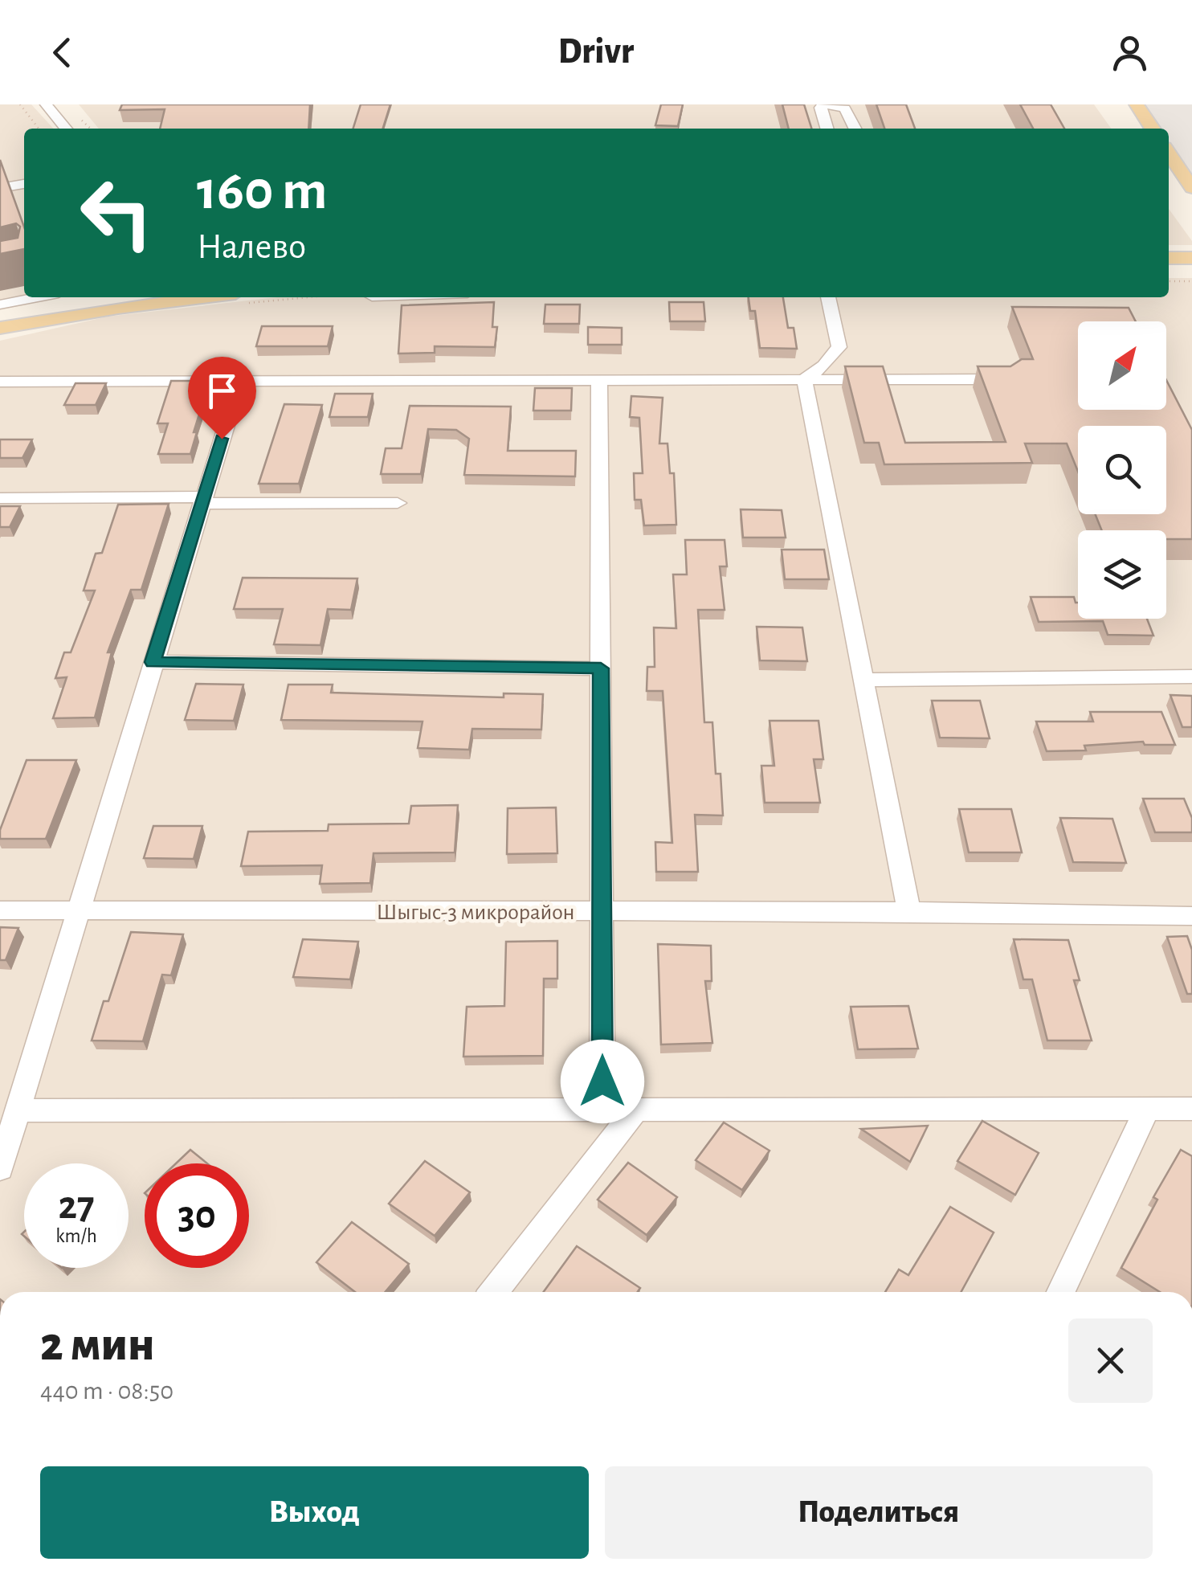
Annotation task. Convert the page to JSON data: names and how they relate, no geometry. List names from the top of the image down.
{
  "streets": {
    "street": ["Шыгыс-3 микрорайон"]
  },
  "north": "top right",
  "page": {
    "header": "Drivr",
    "turn": ["160 m", "Налево"],
    "speed": "27 km/h",
    "limit": "30",
    "heading": ["2 мин", "440 m · 08:50"],
    "buttons": ["Выход", "Поделиться"]
  }
}
